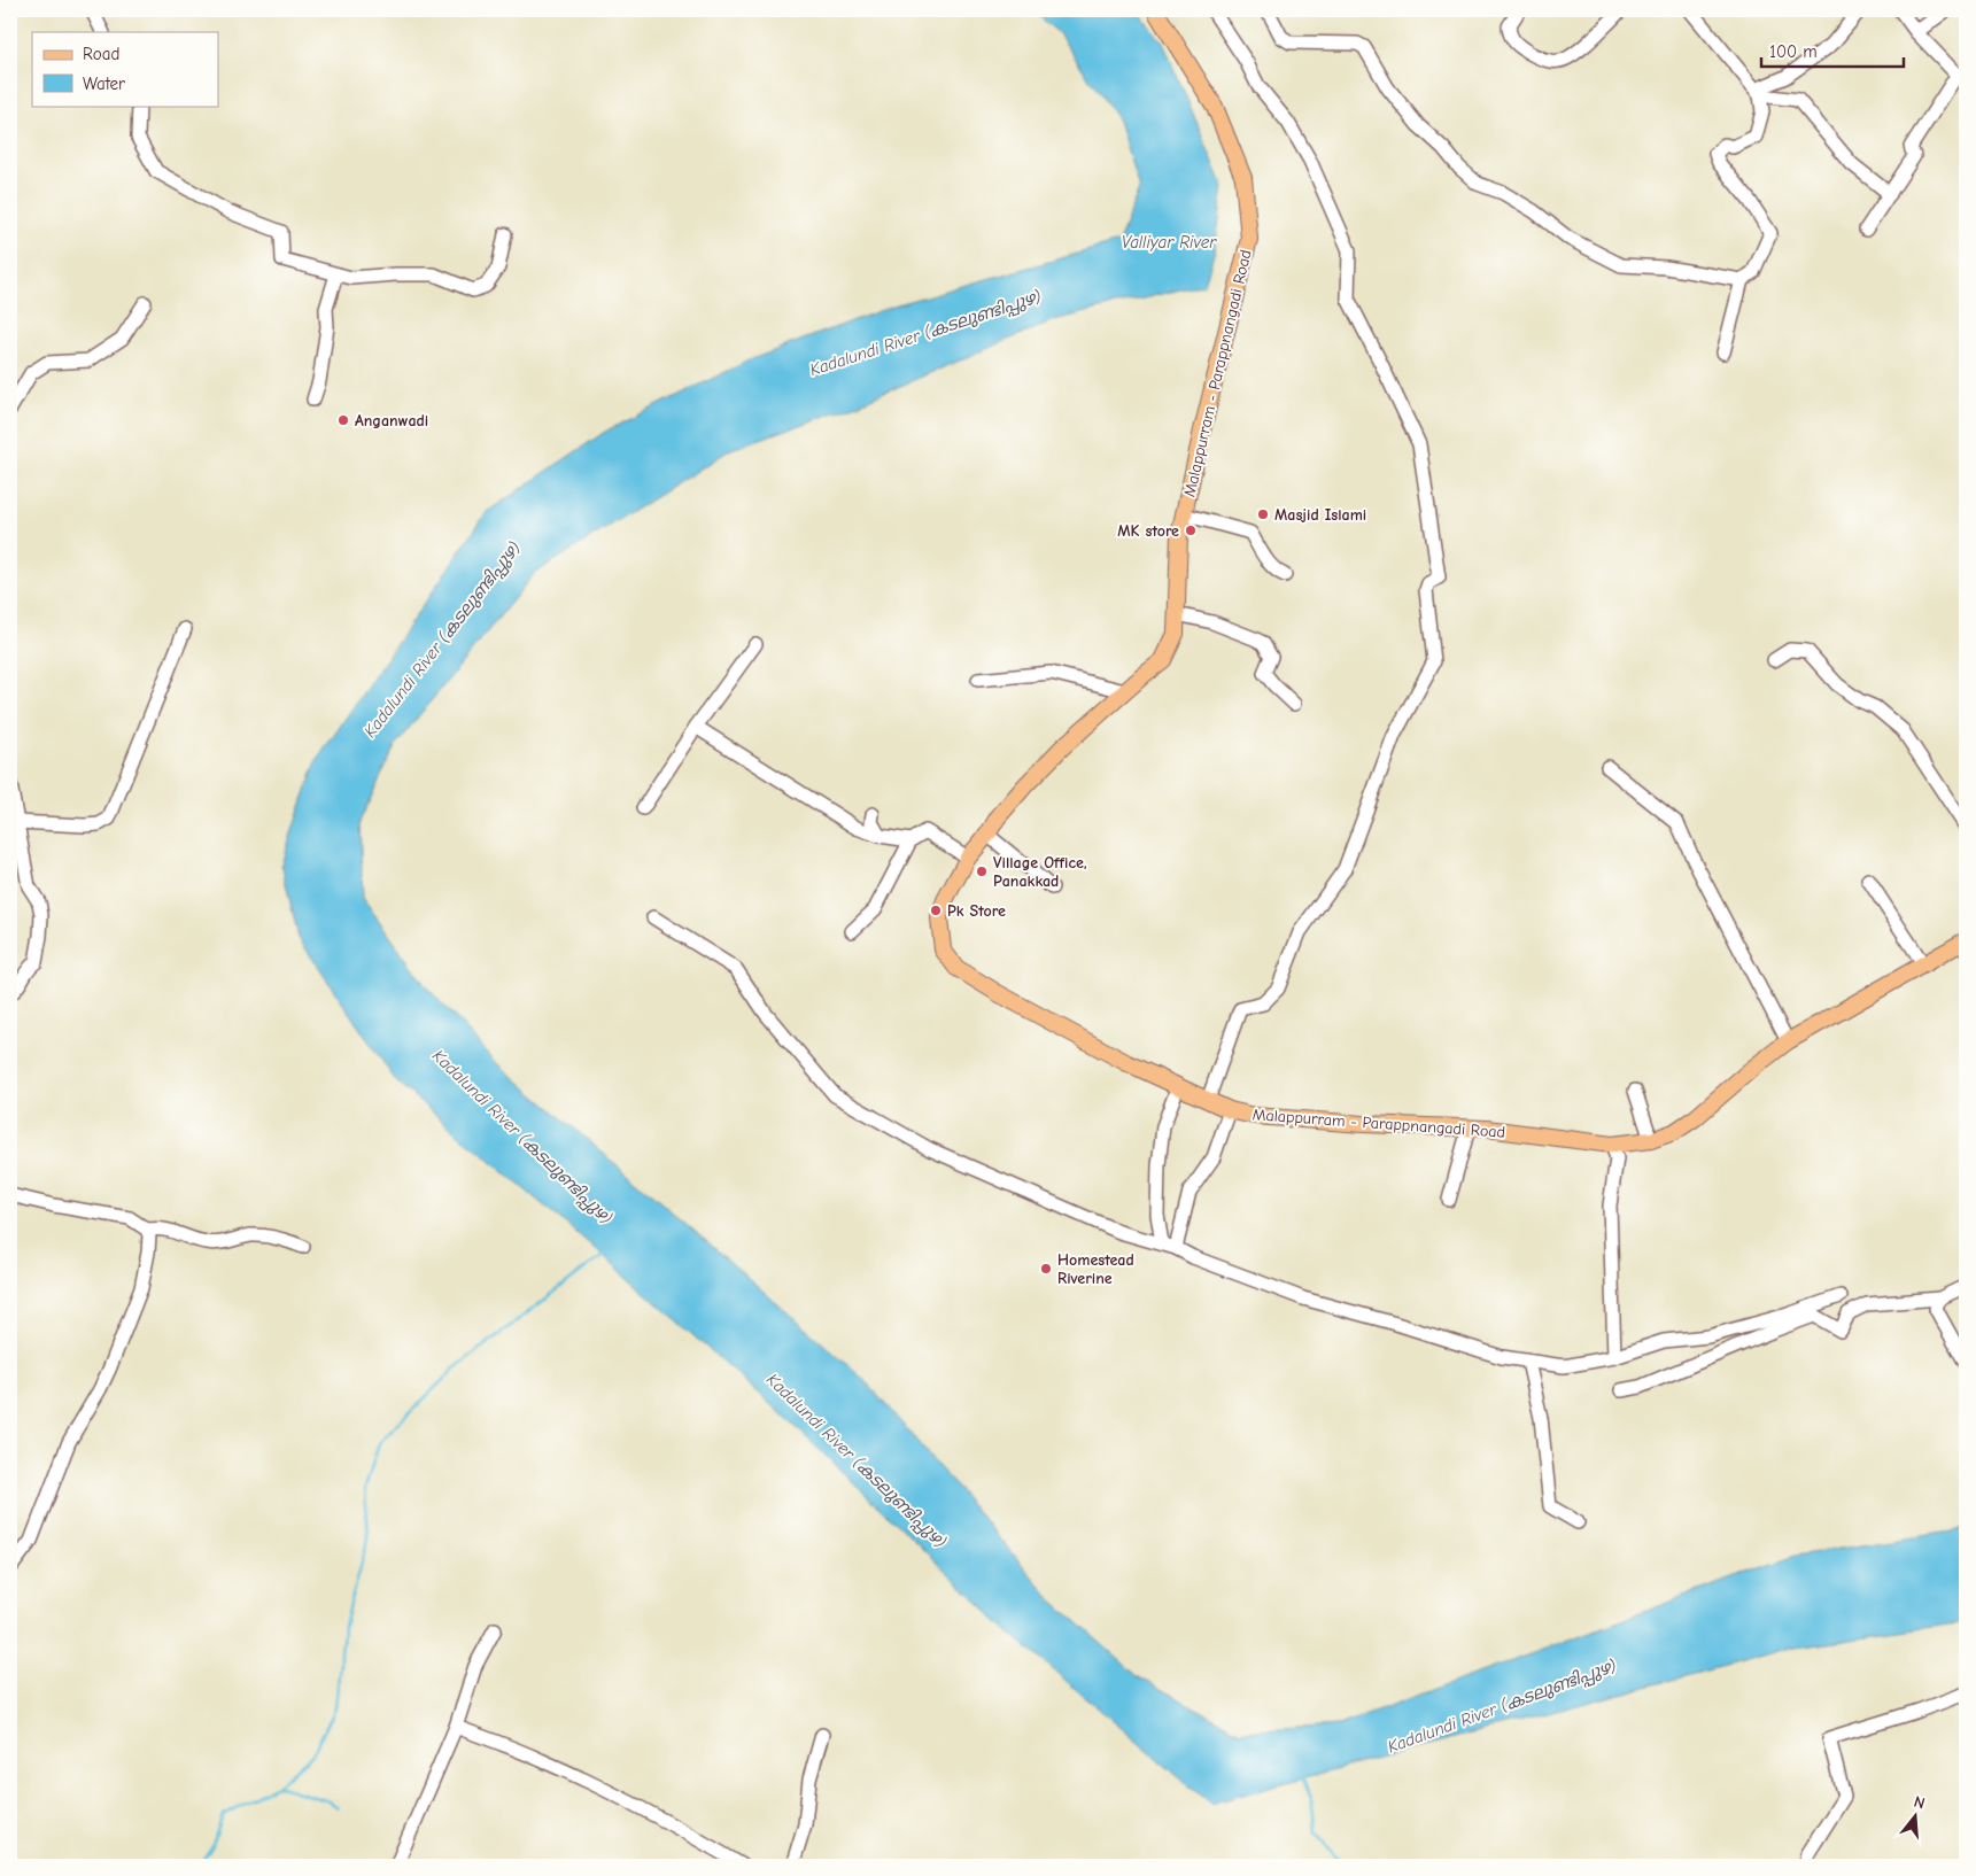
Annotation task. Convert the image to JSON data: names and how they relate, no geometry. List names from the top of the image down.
{
  "streets": {
    "main road": ["Malappurram - Parappnangadi Road"]
  },
  "water": ["Valliyar River", "Kadalundi River (കടലുണ്ടിപ്പുഴ)"],
  "places": [
    "Anganwadi",
    "Masjid Islami",
    "MK store",
    "Village Office, Panakkad",
    "Pk Store",
    "Homestead Riverine"
  ],
  "legend": ["Road", "Water"],
  "scale_bar": "100 m",
  "north": "top"
}
